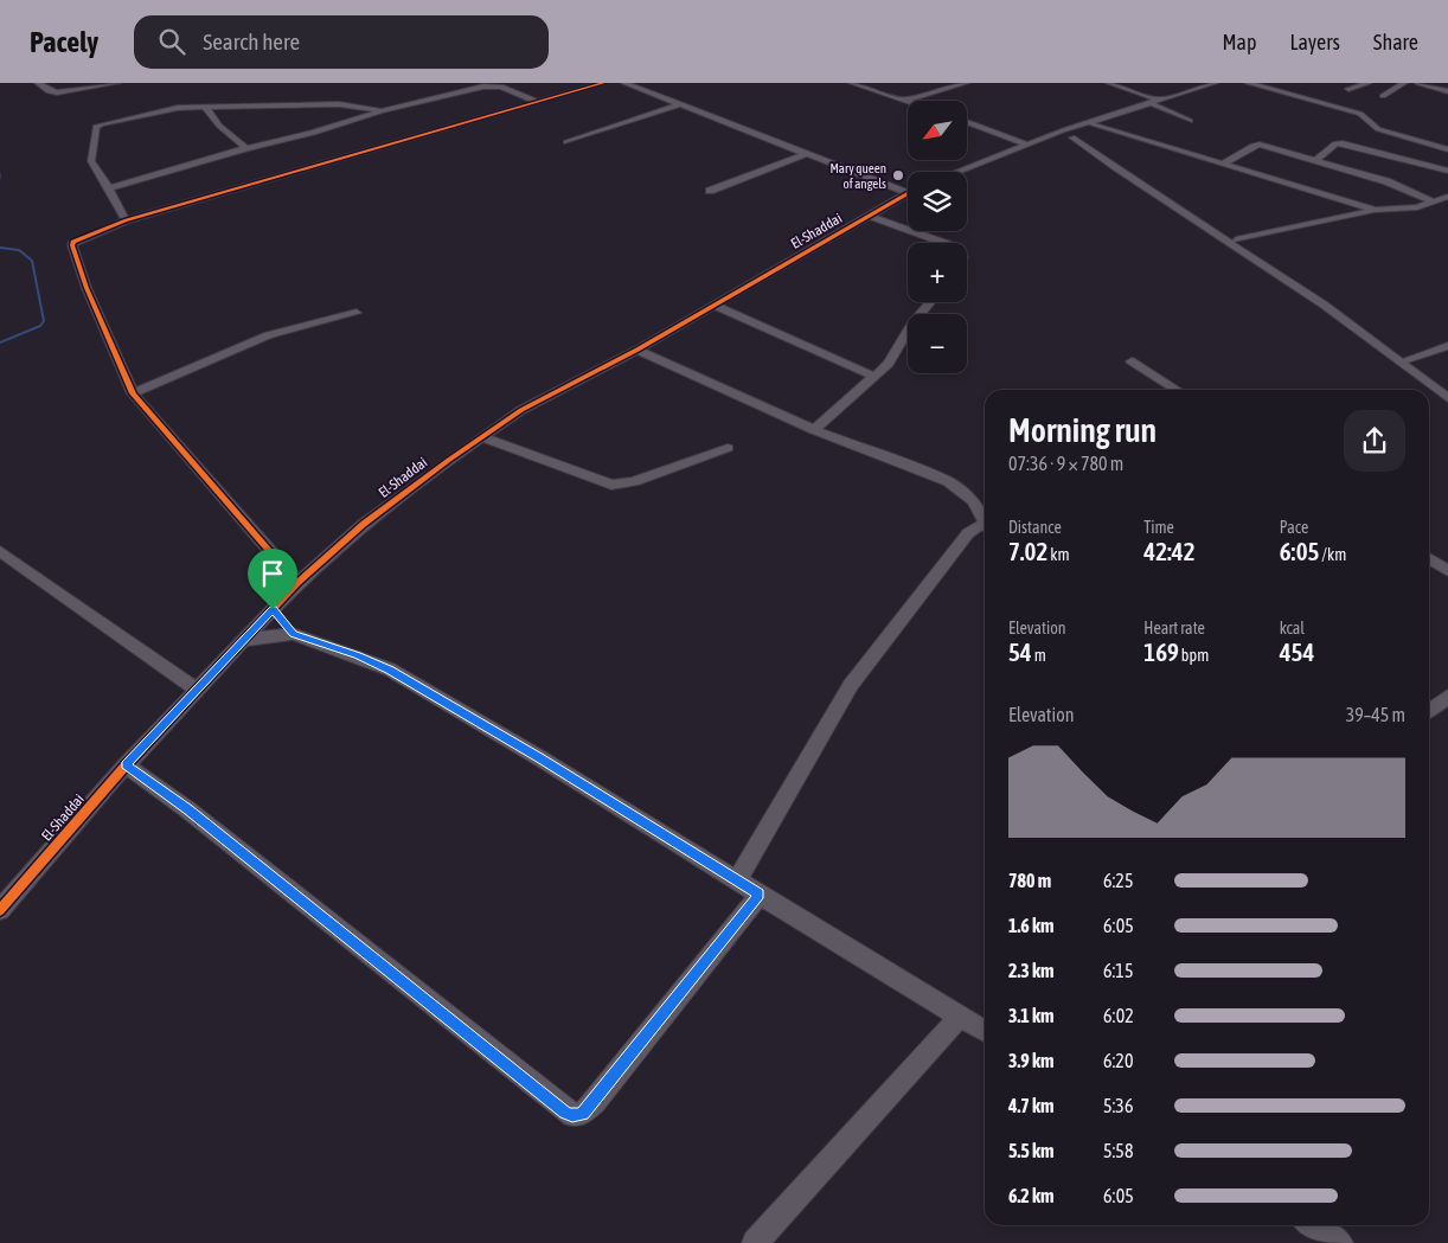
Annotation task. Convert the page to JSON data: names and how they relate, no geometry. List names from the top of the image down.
{
  "streets": {
    "street": ["El-Shaddai"]
  },
  "places": ["Mary queen of angels"],
  "north": "bottom left",
  "page": {
    "header": "Pacely",
    "search": "Search here",
    "nav": ["Map", "Layers", "Share"],
    "map_buttons": ["+", "−"],
    "heading": ["Morning run", "07:36 · 9 × 780 m"],
    "stats": [
      ["Distance", "7.02 km"],
      ["Time", "42:42"],
      ["Pace", "6:05 /km"],
      ["Elevation", "54 m"],
      ["Heart rate", "169 bpm"],
      ["kcal", "454"]
    ],
    "chart": ["Elevation", "39–45 m"],
    "list": [
      {
        "name": "780 m",
        "note": "6:25"
      },
      {
        "name": "1.6 km",
        "note": "6:05"
      },
      {
        "name": "2.3 km",
        "note": "6:15"
      },
      {
        "name": "3.1 km",
        "note": "6:02"
      },
      {
        "name": "3.9 km",
        "note": "6:20"
      },
      {
        "name": "4.7 km",
        "note": "5:36"
      },
      {
        "name": "5.5 km",
        "note": "5:58"
      },
      {
        "name": "6.2 km",
        "note": "6:05"
      }
    ]
  }
}
